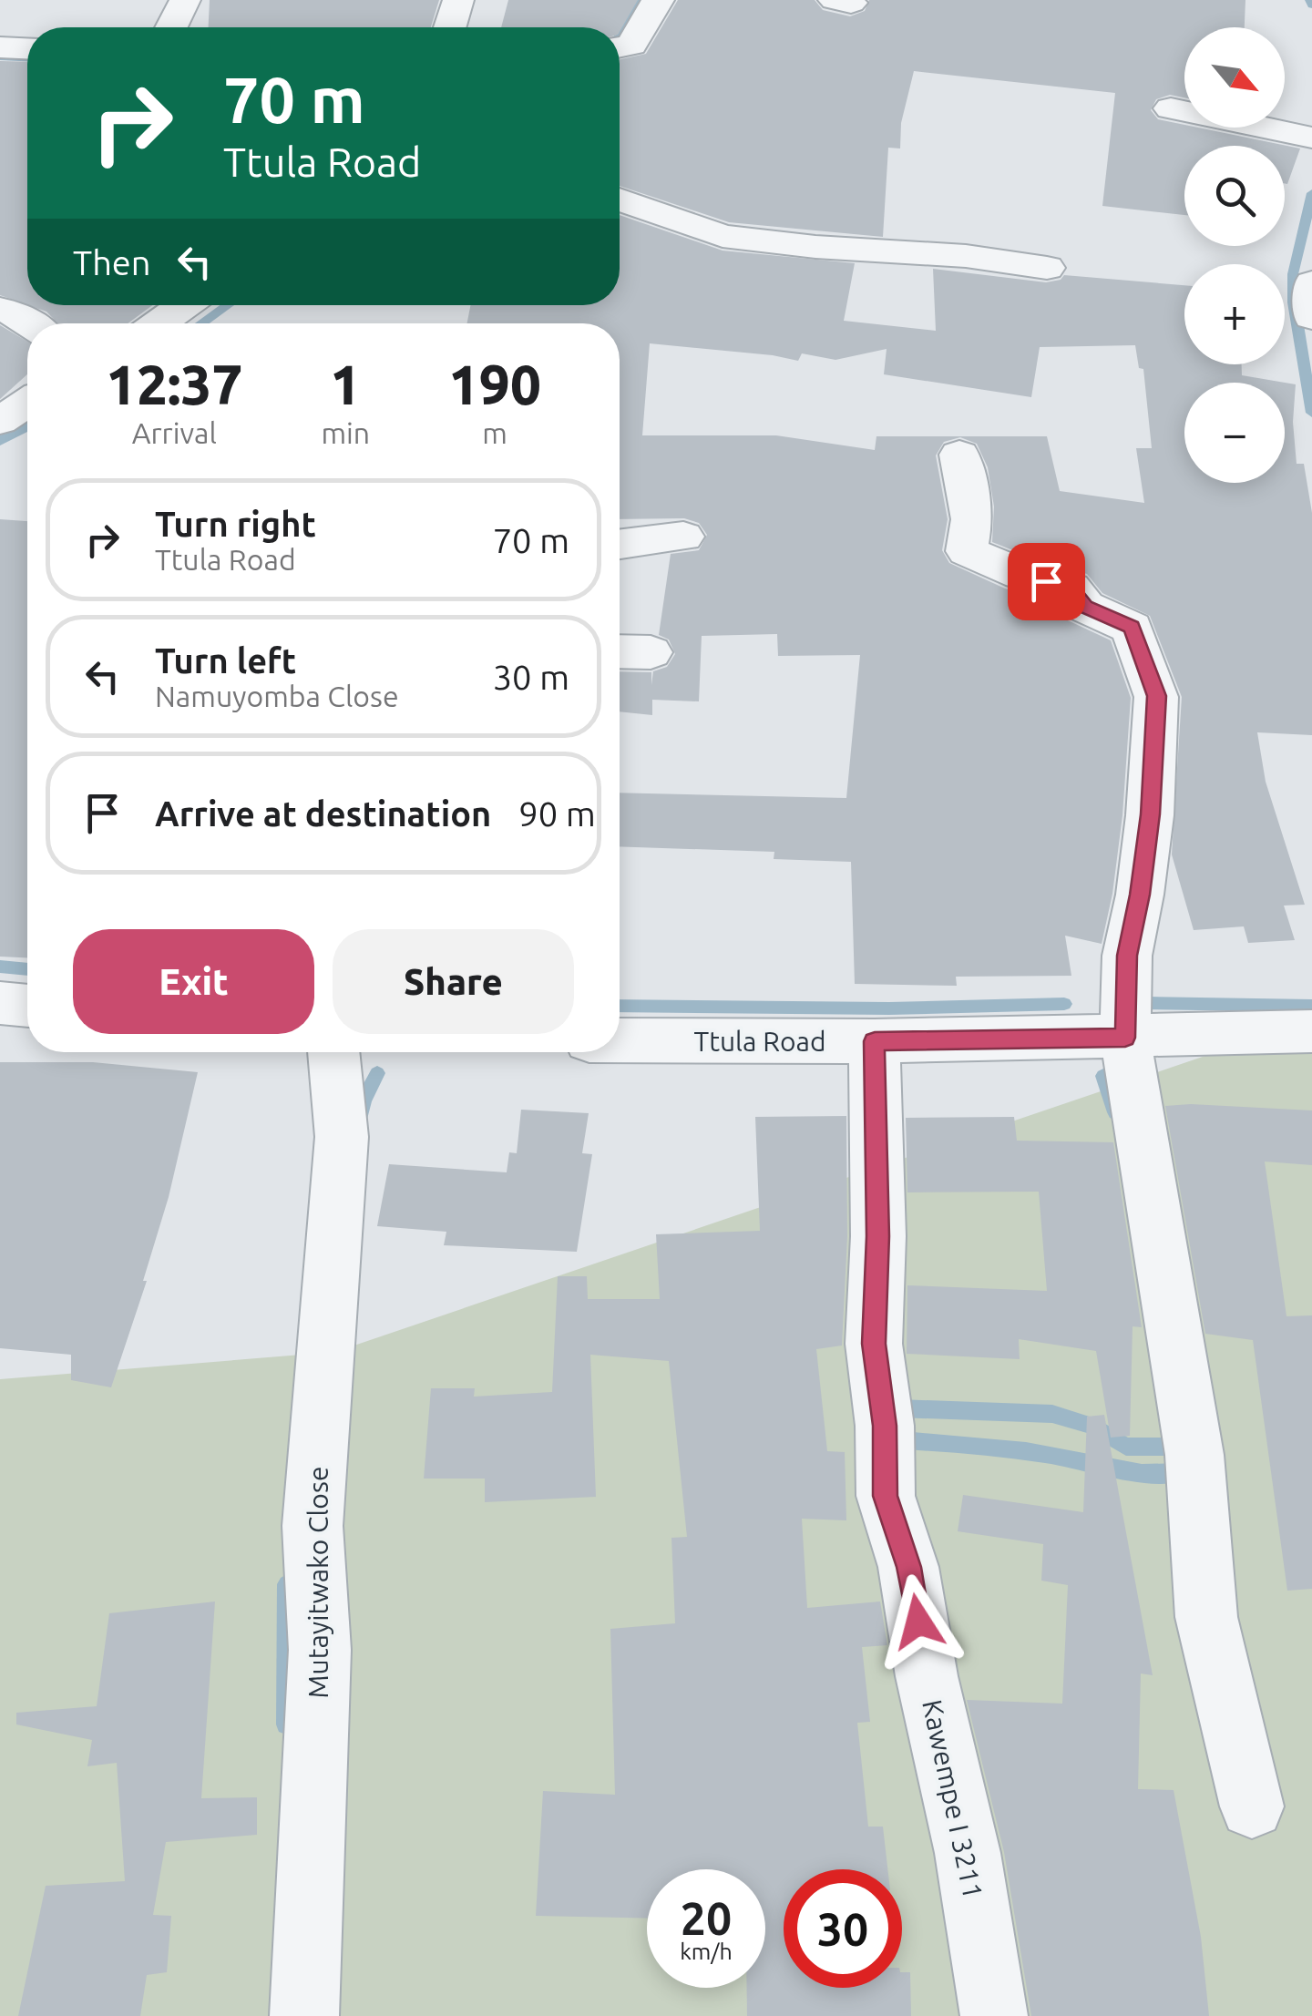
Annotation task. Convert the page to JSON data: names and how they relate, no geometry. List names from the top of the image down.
{
  "streets": {
    "street": ["Ttula Road", "Mutayitwako Close", "Kawempe I 3211"]
  },
  "crossings": [
    ["Ttula Road", "Kawempe I 3211"]
  ],
  "north": "bottom right",
  "page": {
    "map_buttons": ["+", "−"],
    "turn": ["70 m", "Ttula Road"],
    "then": "Then",
    "eta": [
      "12:37",
      "Arrival",
      "1",
      "min",
      "190",
      "m"
    ],
    "list": [
      {
        "name": "Turn right",
        "note": "Ttula Road",
        "value": "70 m"
      },
      {
        "name": "Turn left",
        "note": "Namuyomba Close",
        "value": "30 m"
      },
      {
        "name": "Arrive at destination",
        "value": "90 m"
      }
    ],
    "buttons": ["Exit", "Share"],
    "speed": "20 km/h",
    "limit": "30"
  }
}
